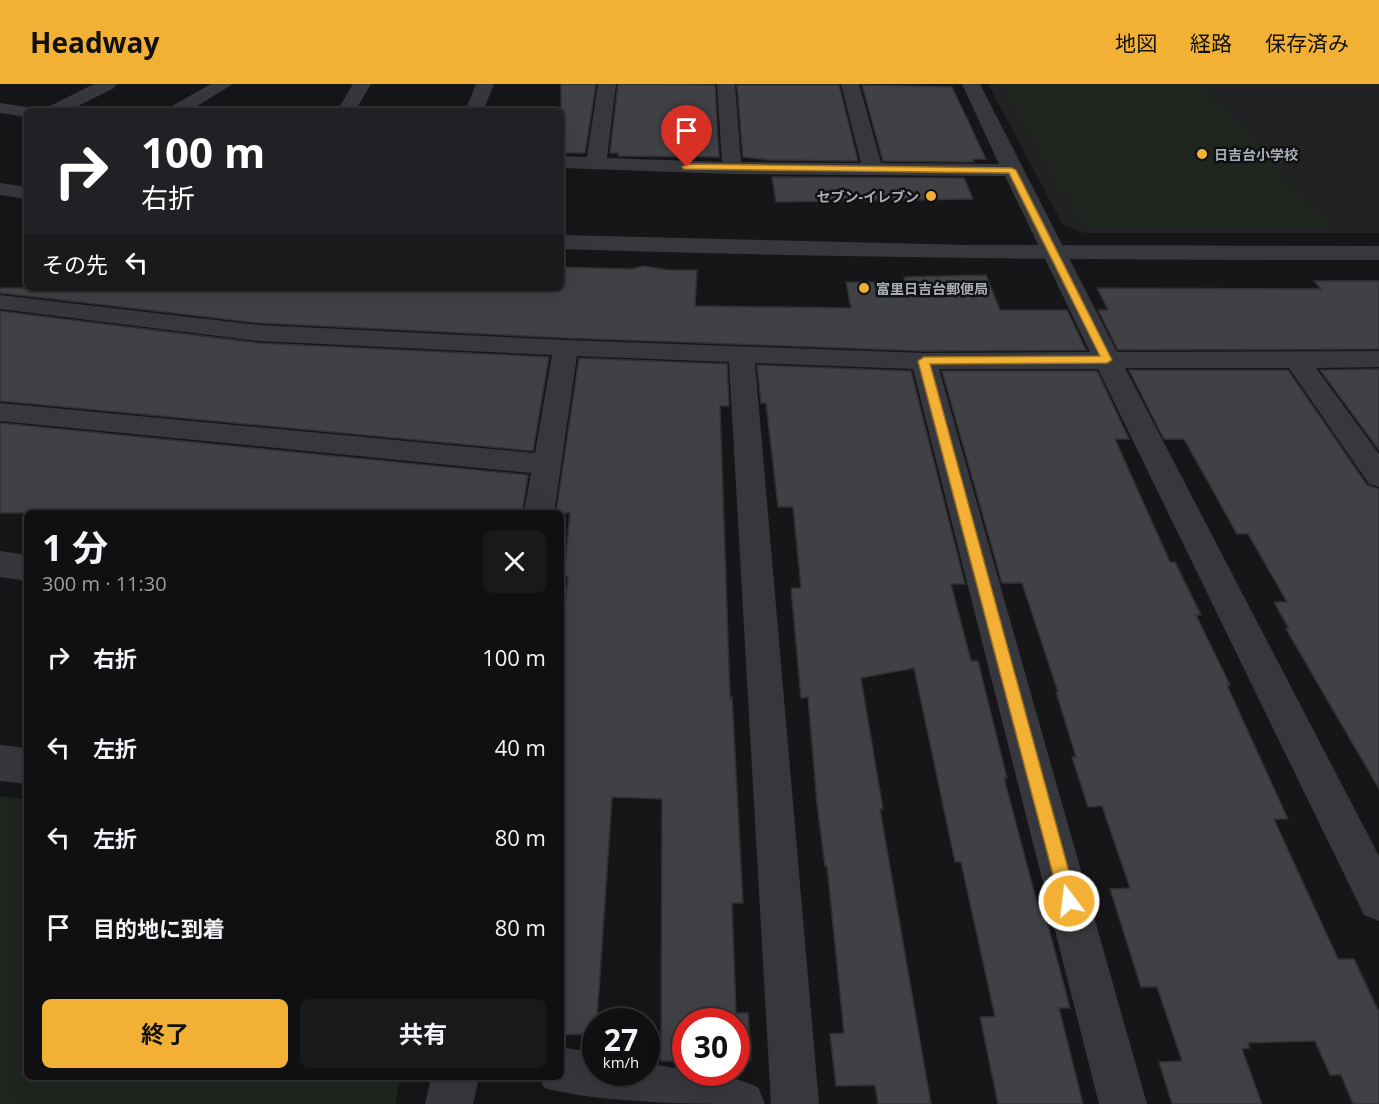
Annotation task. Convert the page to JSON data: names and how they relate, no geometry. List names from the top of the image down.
{
  "places": ["日吉台小学校", "セブン-イレブン", "富里日吉台郵便局"],
  "page": {
    "header": "Headway",
    "nav": ["地図", "経路", "保存済み"],
    "turn": ["100 m", "右折"],
    "then": "その先",
    "heading": ["1 分", "300 m · 11:30"],
    "list": [
      {
        "name": "右折",
        "value": "100 m"
      },
      {
        "name": "左折",
        "value": "40 m"
      },
      {
        "name": "左折",
        "value": "80 m"
      },
      {
        "name": "目的地に到着",
        "value": "80 m"
      }
    ],
    "buttons": ["終了", "共有"],
    "speed": "27 km/h",
    "limit": "30"
  }
}
